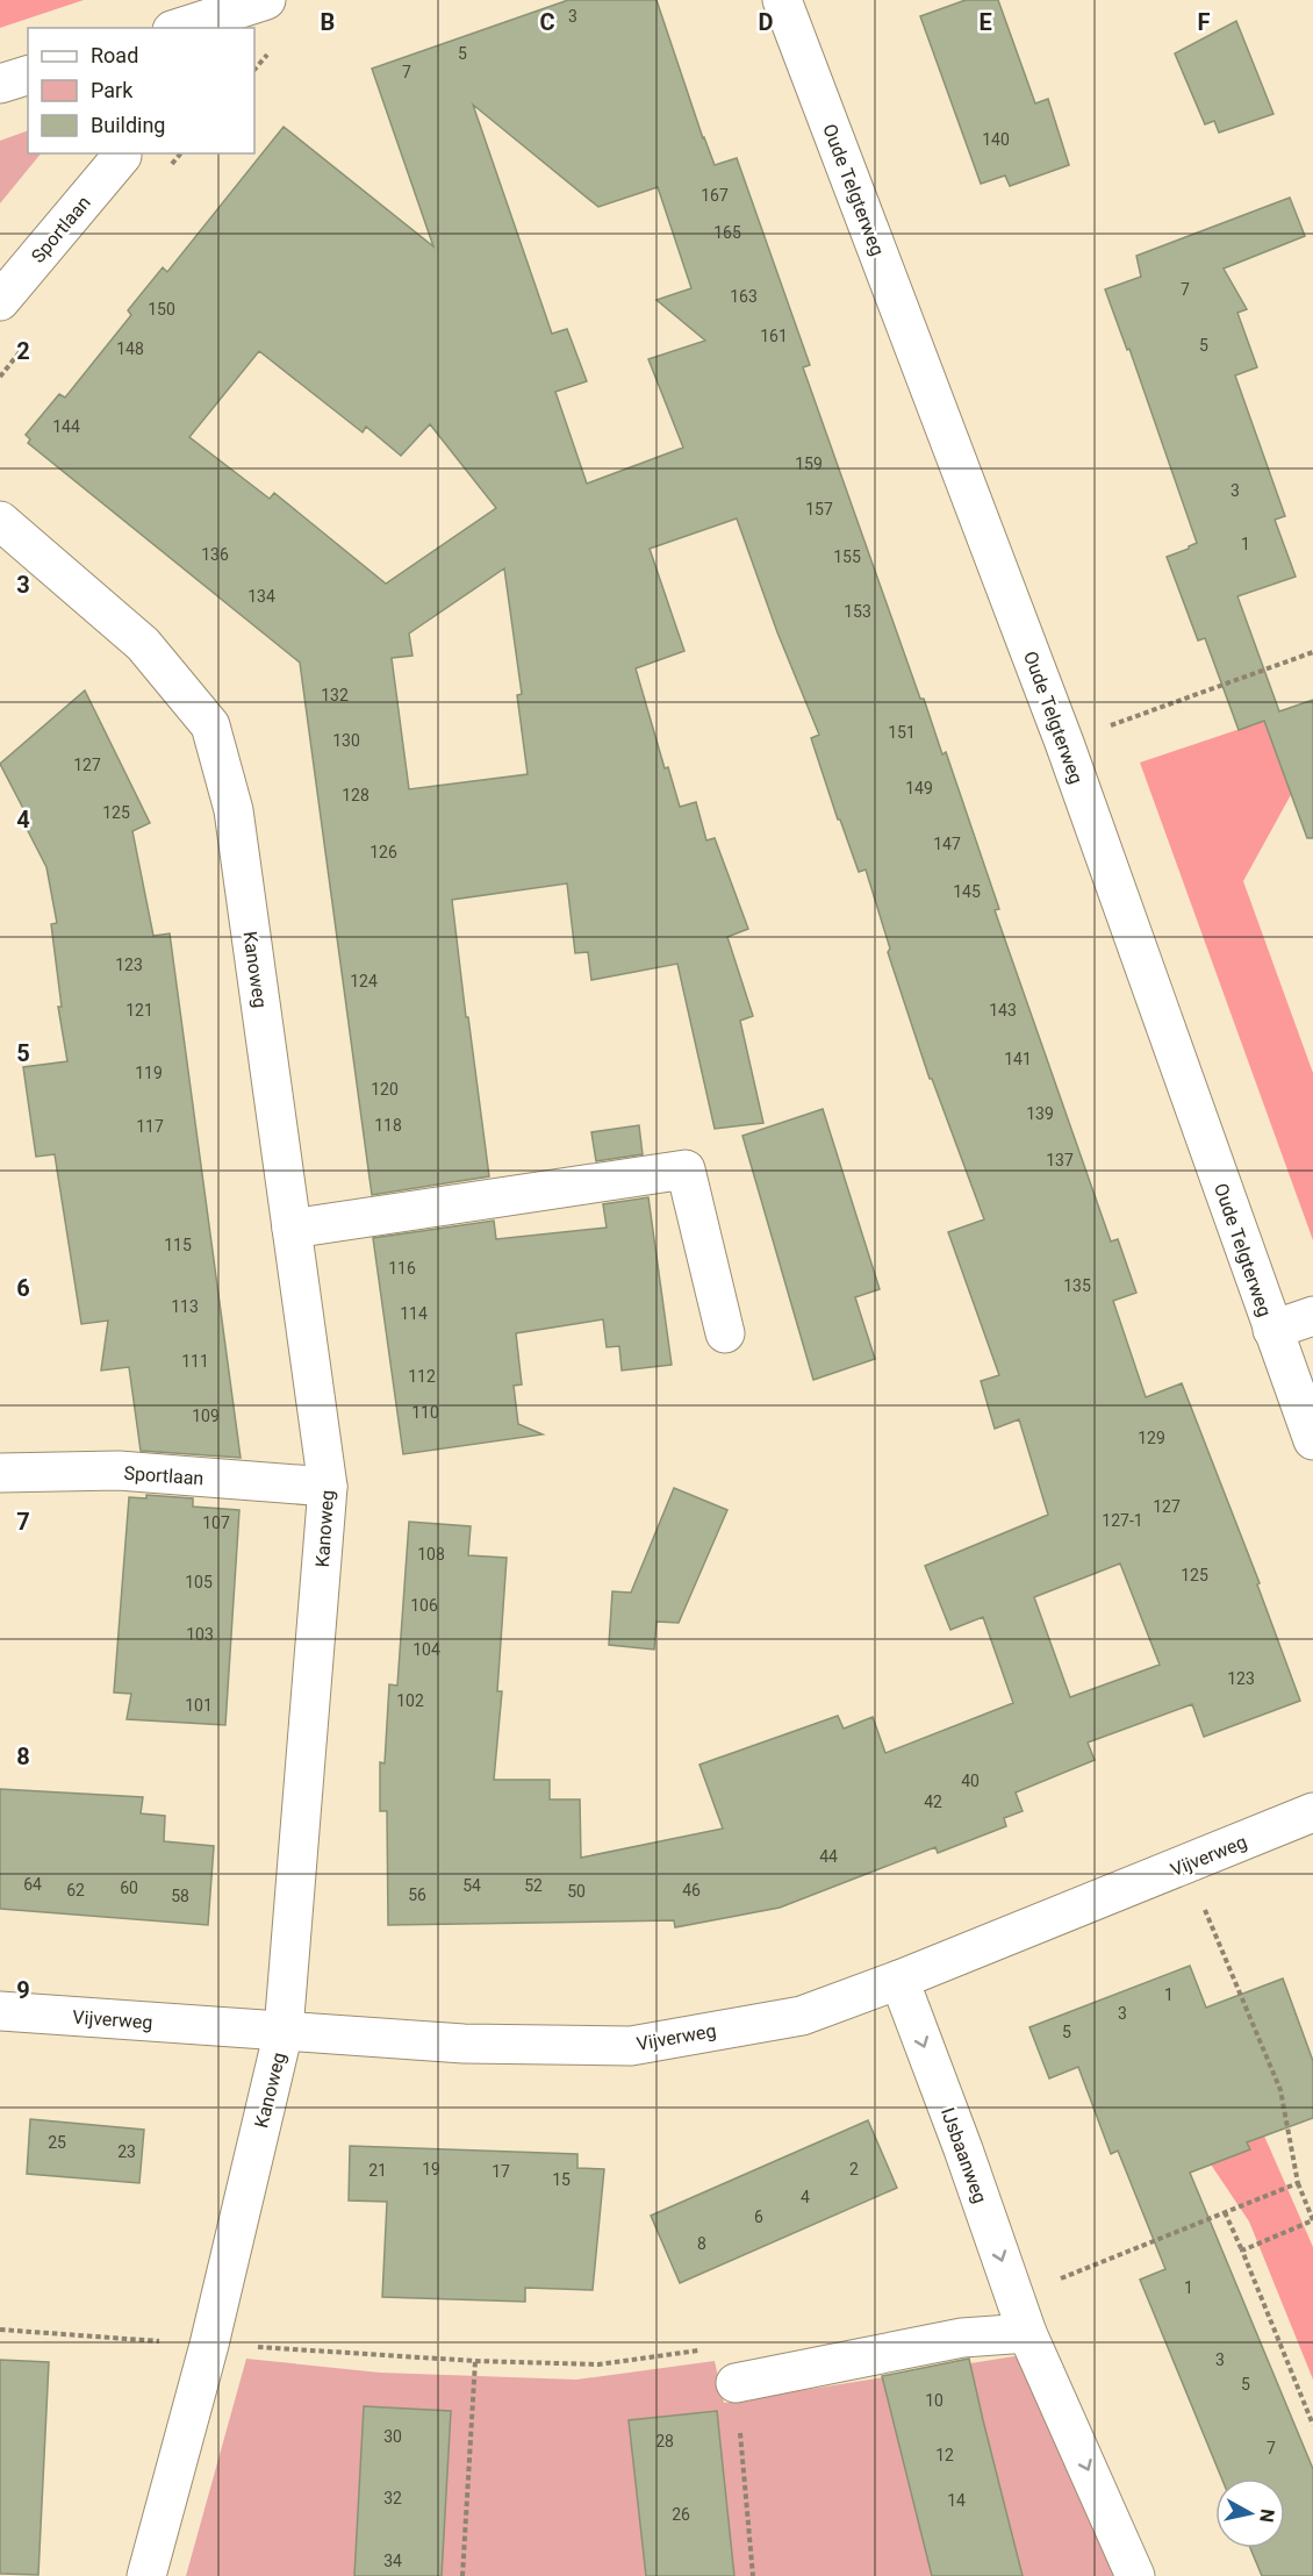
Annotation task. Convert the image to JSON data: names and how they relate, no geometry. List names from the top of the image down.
{
  "streets": {
    "street": [
      "Oude Telgterweg",
      "Sportlaan",
      "Kanoweg",
      "Vijverweg",
      "IJsbaanweg"
    ]
  },
  "crossings": [
    ["Sportlaan", "Kanoweg"],
    ["Kanoweg", "Vijverweg"],
    ["Vijverweg", "IJsbaanweg"]
  ],
  "one_way": ["IJsbaanweg"],
  "house_numbers": [
    "3",
    "5",
    "7",
    "140",
    "167",
    "165",
    "7",
    "163",
    "150",
    "161",
    "5",
    "148",
    "144",
    "159",
    "3",
    "157",
    "1",
    "136",
    "155",
    "134",
    "153",
    "132",
    "151",
    "130",
    "127",
    "149",
    "128",
    "125",
    "147",
    "126",
    "145",
    "123",
    "124",
    "121",
    "143",
    "141",
    "119",
    "120",
    "139",
    "118",
    "117",
    "137",
    "115",
    "116",
    "135",
    "113",
    "114",
    "111",
    "112",
    "110",
    "109",
    "129",
    "127",
    "127-1",
    "107",
    "108",
    "125",
    "105",
    "106",
    "103",
    "104",
    "123",
    "102",
    "101",
    "40",
    "42",
    "44",
    "64",
    "54",
    "52",
    "60",
    "62",
    "46",
    "50",
    "56",
    "58",
    "1",
    "3",
    "5",
    "25",
    "23",
    "19",
    "2",
    "21",
    "17",
    "15",
    "4",
    "6",
    "8",
    "1",
    "3",
    "5",
    "10",
    "30",
    "28",
    "7",
    "12",
    "32",
    "14",
    "26",
    "34"
  ],
  "legend": ["Road", "Park", "Building"],
  "north": "right",
  "grid": {
    "columns": [
      "B",
      "C",
      "D",
      "E",
      "F"
    ],
    "rows": [
      "2",
      "3",
      "4",
      "5",
      "6",
      "7",
      "8",
      "9"
    ]
  }
}
